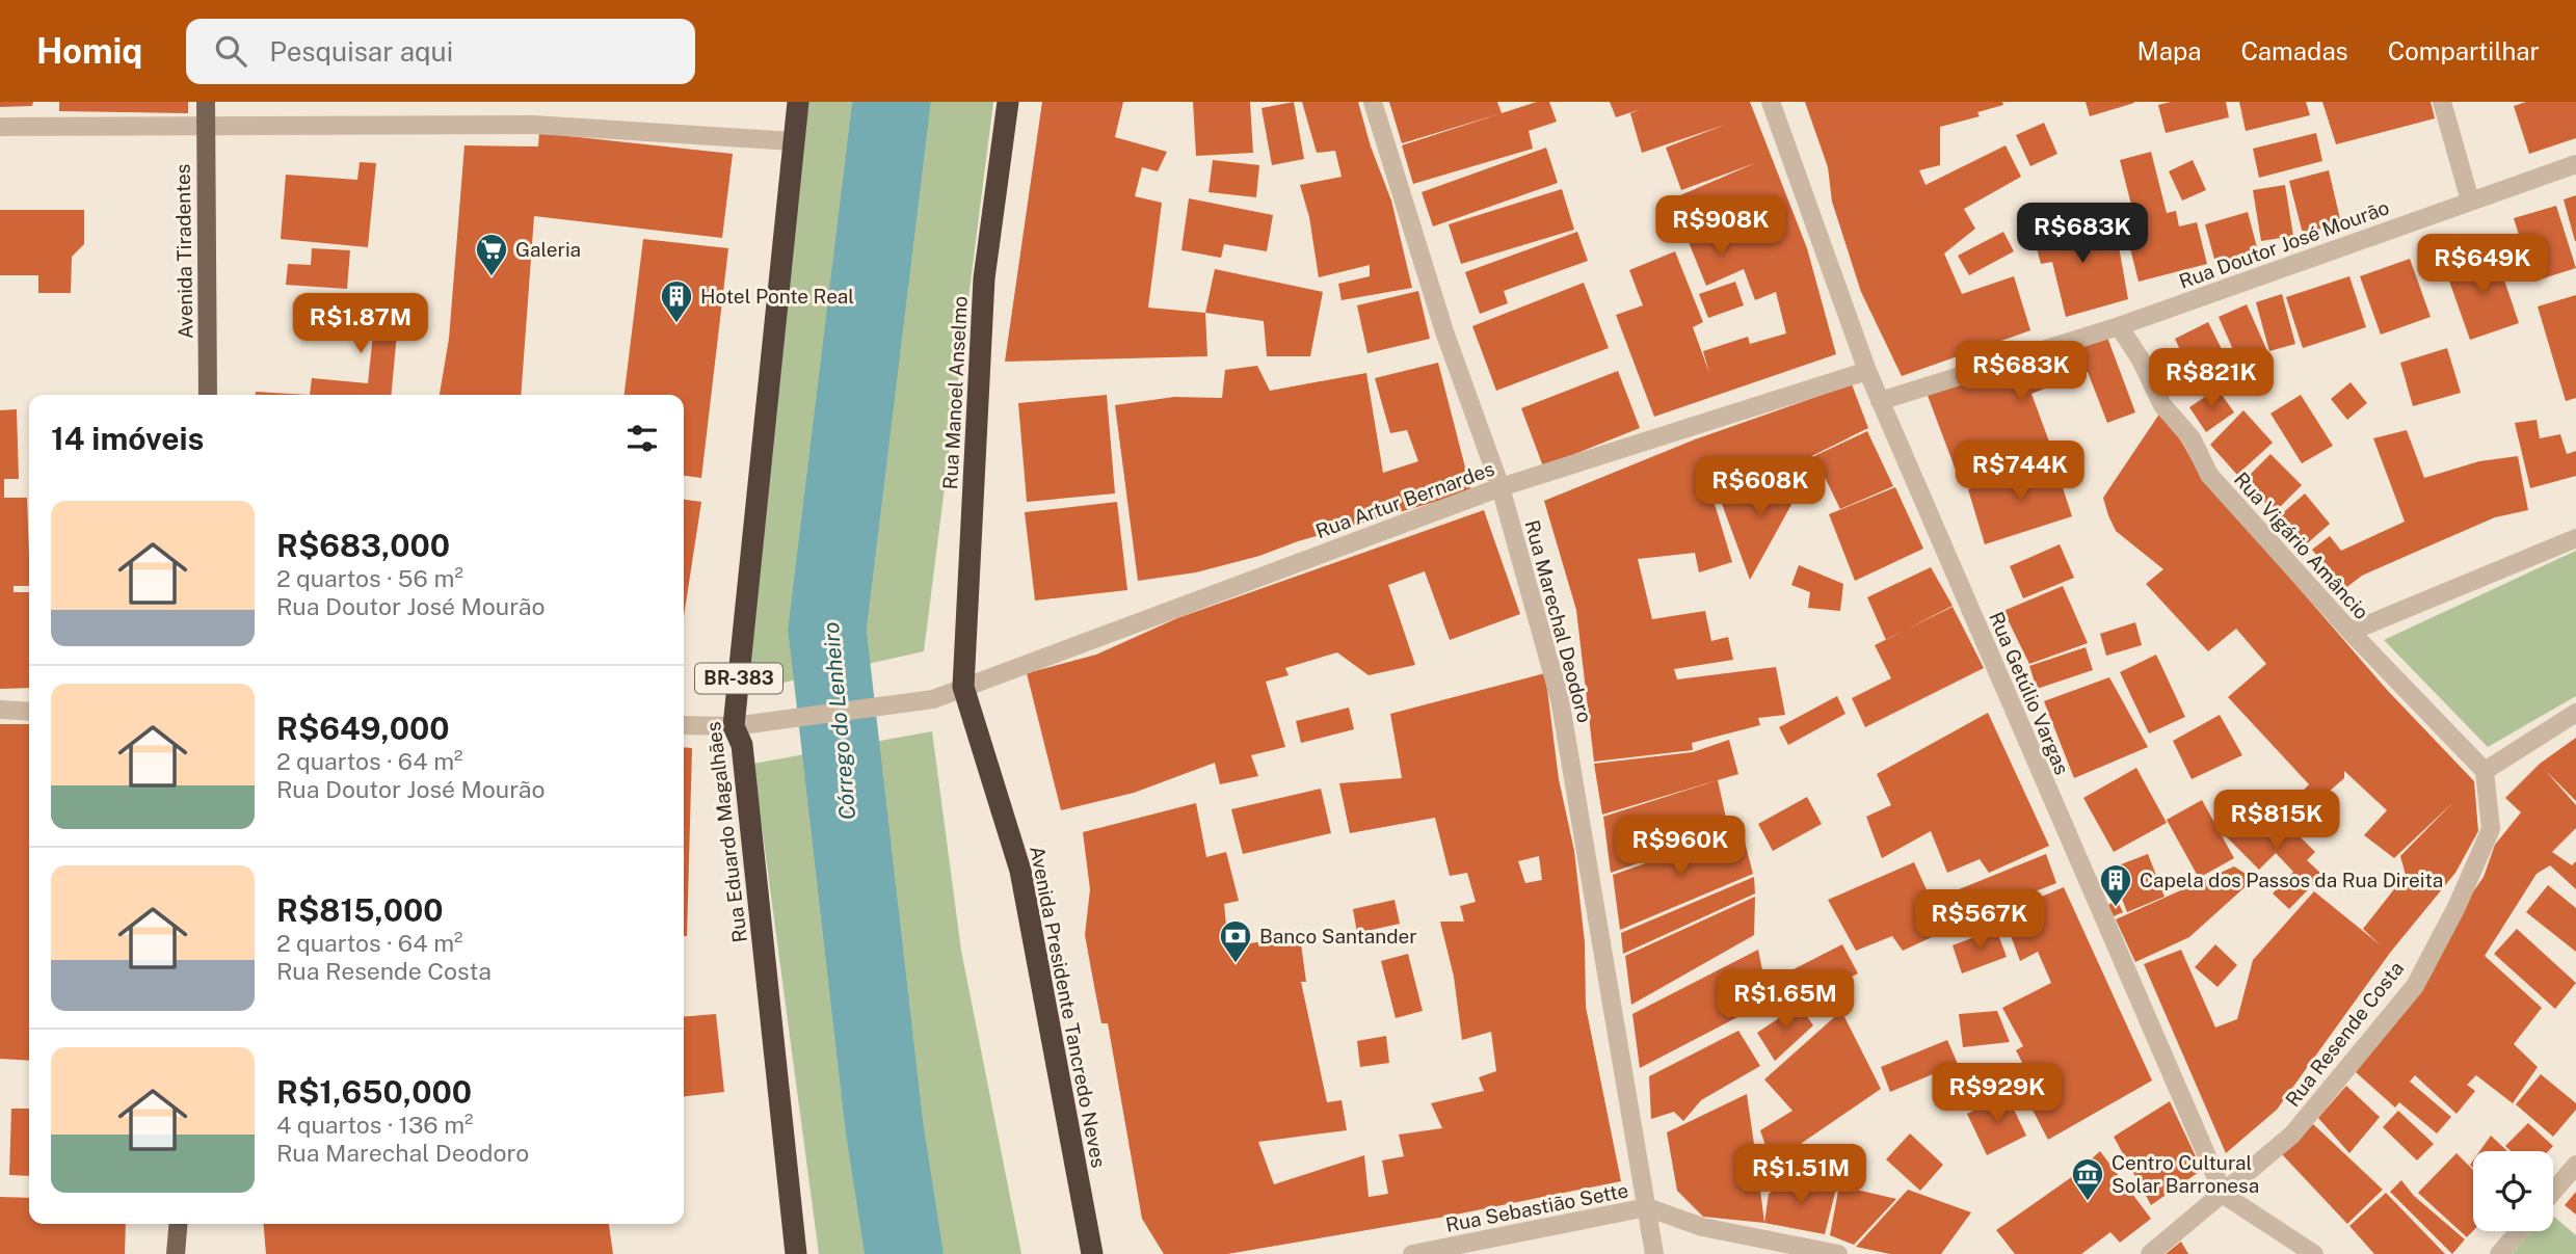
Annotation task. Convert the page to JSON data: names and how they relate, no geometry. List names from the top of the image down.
{
  "streets": {
    "highway": [
      "Rua Manoel Anselmo",
      "BR-383",
      "Rua Eduardo Magalhães",
      "Avenida Presidente Tancredo Neves"
    ],
    "main road": ["Avenida Tiradentes"],
    "street": [
      "Rua Doutor José Mourão",
      "Rua Artur Bernardes",
      "Rua Vigário Amâncio",
      "Rua Marechal Deodoro",
      "Rua Getúlio Vargas",
      "Rua Resende Costa",
      "Rua Sebastião Sette"
    ]
  },
  "crossings": [
    ["Rua Doutor José Mourão", "Rua Vigário Amâncio"],
    ["Rua Doutor José Mourão", "Rua Getúlio Vargas"],
    ["Rua Manoel Anselmo", "Rua Artur Bernardes"],
    ["Rua Manoel Anselmo", "Avenida Presidente Tancredo Neves"],
    ["Rua Artur Bernardes", "Rua Marechal Deodoro"],
    ["Rua Artur Bernardes", "Rua Getúlio Vargas"],
    ["Rua Artur Bernardes", "Rua Eduardo Magalhães"],
    ["Rua Artur Bernardes", "Avenida Presidente Tancredo Neves"],
    ["Rua Vigário Amâncio", "Rua Resende Costa"],
    ["Rua Marechal Deodoro", "Rua Sebastião Sette"],
    ["Rua Getúlio Vargas", "Rua Resende Costa"]
  ],
  "water": ["Córrego do Lenheiro"],
  "places": {
    "supermarket": ["Galeria"],
    "building": ["Hotel Ponte Real", "Capela dos Passos da Rua Direita"],
    "bank": ["Banco Santander"],
    "museum": ["Centro Cultural Solar Barronesa"]
  },
  "page": {
    "header": "Homiq",
    "search": "Pesquisar aqui",
    "nav": ["Mapa", "Camadas", "Compartilhar"],
    "price": [
      "R$908K",
      "R$683K",
      "R$649K",
      "R$1.87M",
      "R$683K",
      "R$821K",
      "R$744K",
      "R$608K",
      "R$815K",
      "R$960K",
      "R$567K",
      "R$1.65M",
      "R$929K",
      "R$1.51M"
    ],
    "heading": "14 imóveis",
    "list": [
      {
        "name": "R$683,000",
        "note": "2 quartos · 56 m² · Rua Doutor José Mourão"
      },
      {
        "name": "R$649,000",
        "note": "2 quartos · 64 m² · Rua Doutor José Mourão"
      },
      {
        "name": "R$815,000",
        "note": "2 quartos · 64 m² · Rua Resende Costa"
      },
      {
        "name": "R$1,650,000",
        "note": "4 quartos · 136 m² · Rua Marechal Deodoro"
      }
    ]
  }
}
